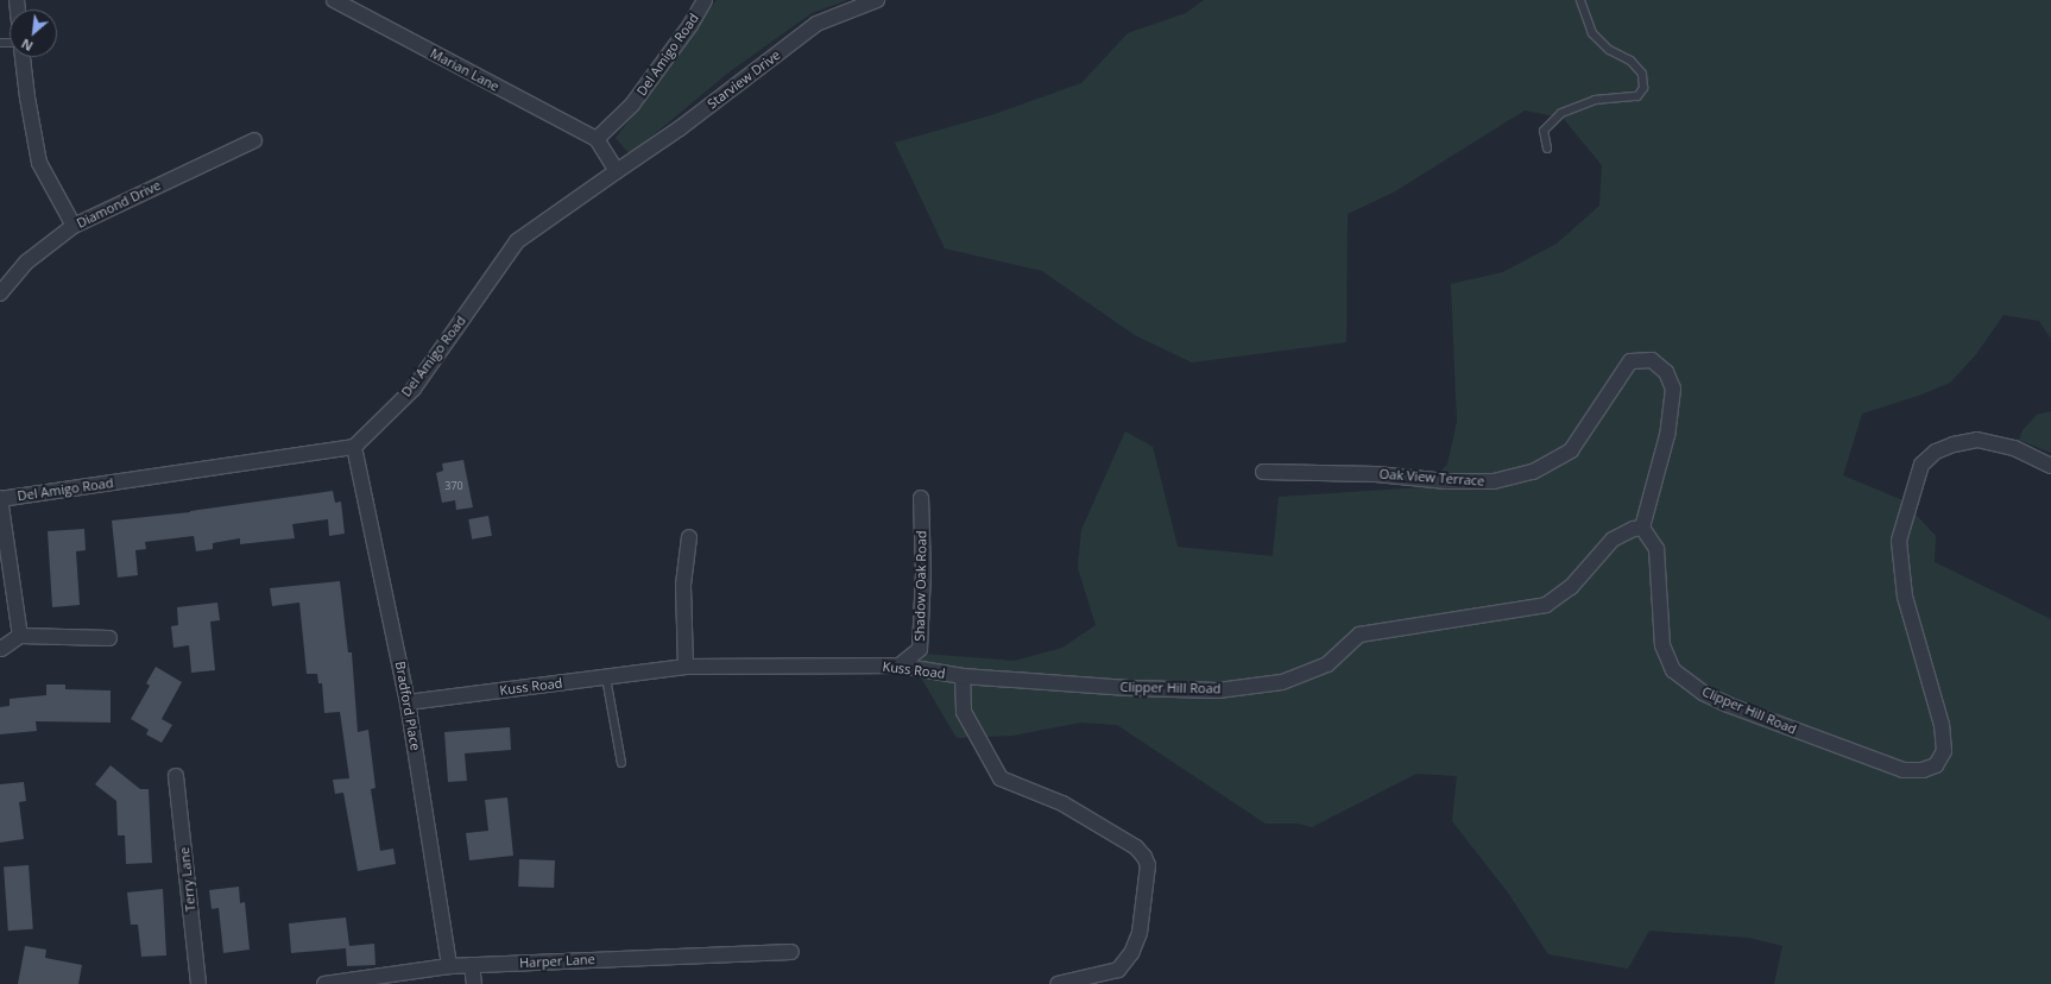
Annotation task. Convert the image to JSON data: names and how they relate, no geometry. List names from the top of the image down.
{
  "streets": {
    "street": [
      "Del Amigo Road",
      "Marian Lane",
      "Starview Drive",
      "Diamond Drive",
      "Oak View Terrace",
      "Shadow Oak Road",
      "Kuss Road",
      "Clipper Hill Road",
      "Bradford Place",
      "Terry Lane",
      "Harper Lane"
    ]
  },
  "crossings": [
    ["Del Amigo Road", "Marian Lane"],
    ["Del Amigo Road", "Starview Drive"],
    ["Del Amigo Road", "Bradford Place"],
    ["Oak View Terrace", "Clipper Hill Road"],
    ["Shadow Oak Road", "Kuss Road"],
    ["Kuss Road", "Clipper Hill Road"],
    ["Kuss Road", "Bradford Place"],
    ["Bradford Place", "Harper Lane"]
  ],
  "house_numbers": ["370"],
  "north": "bottom left"
}
